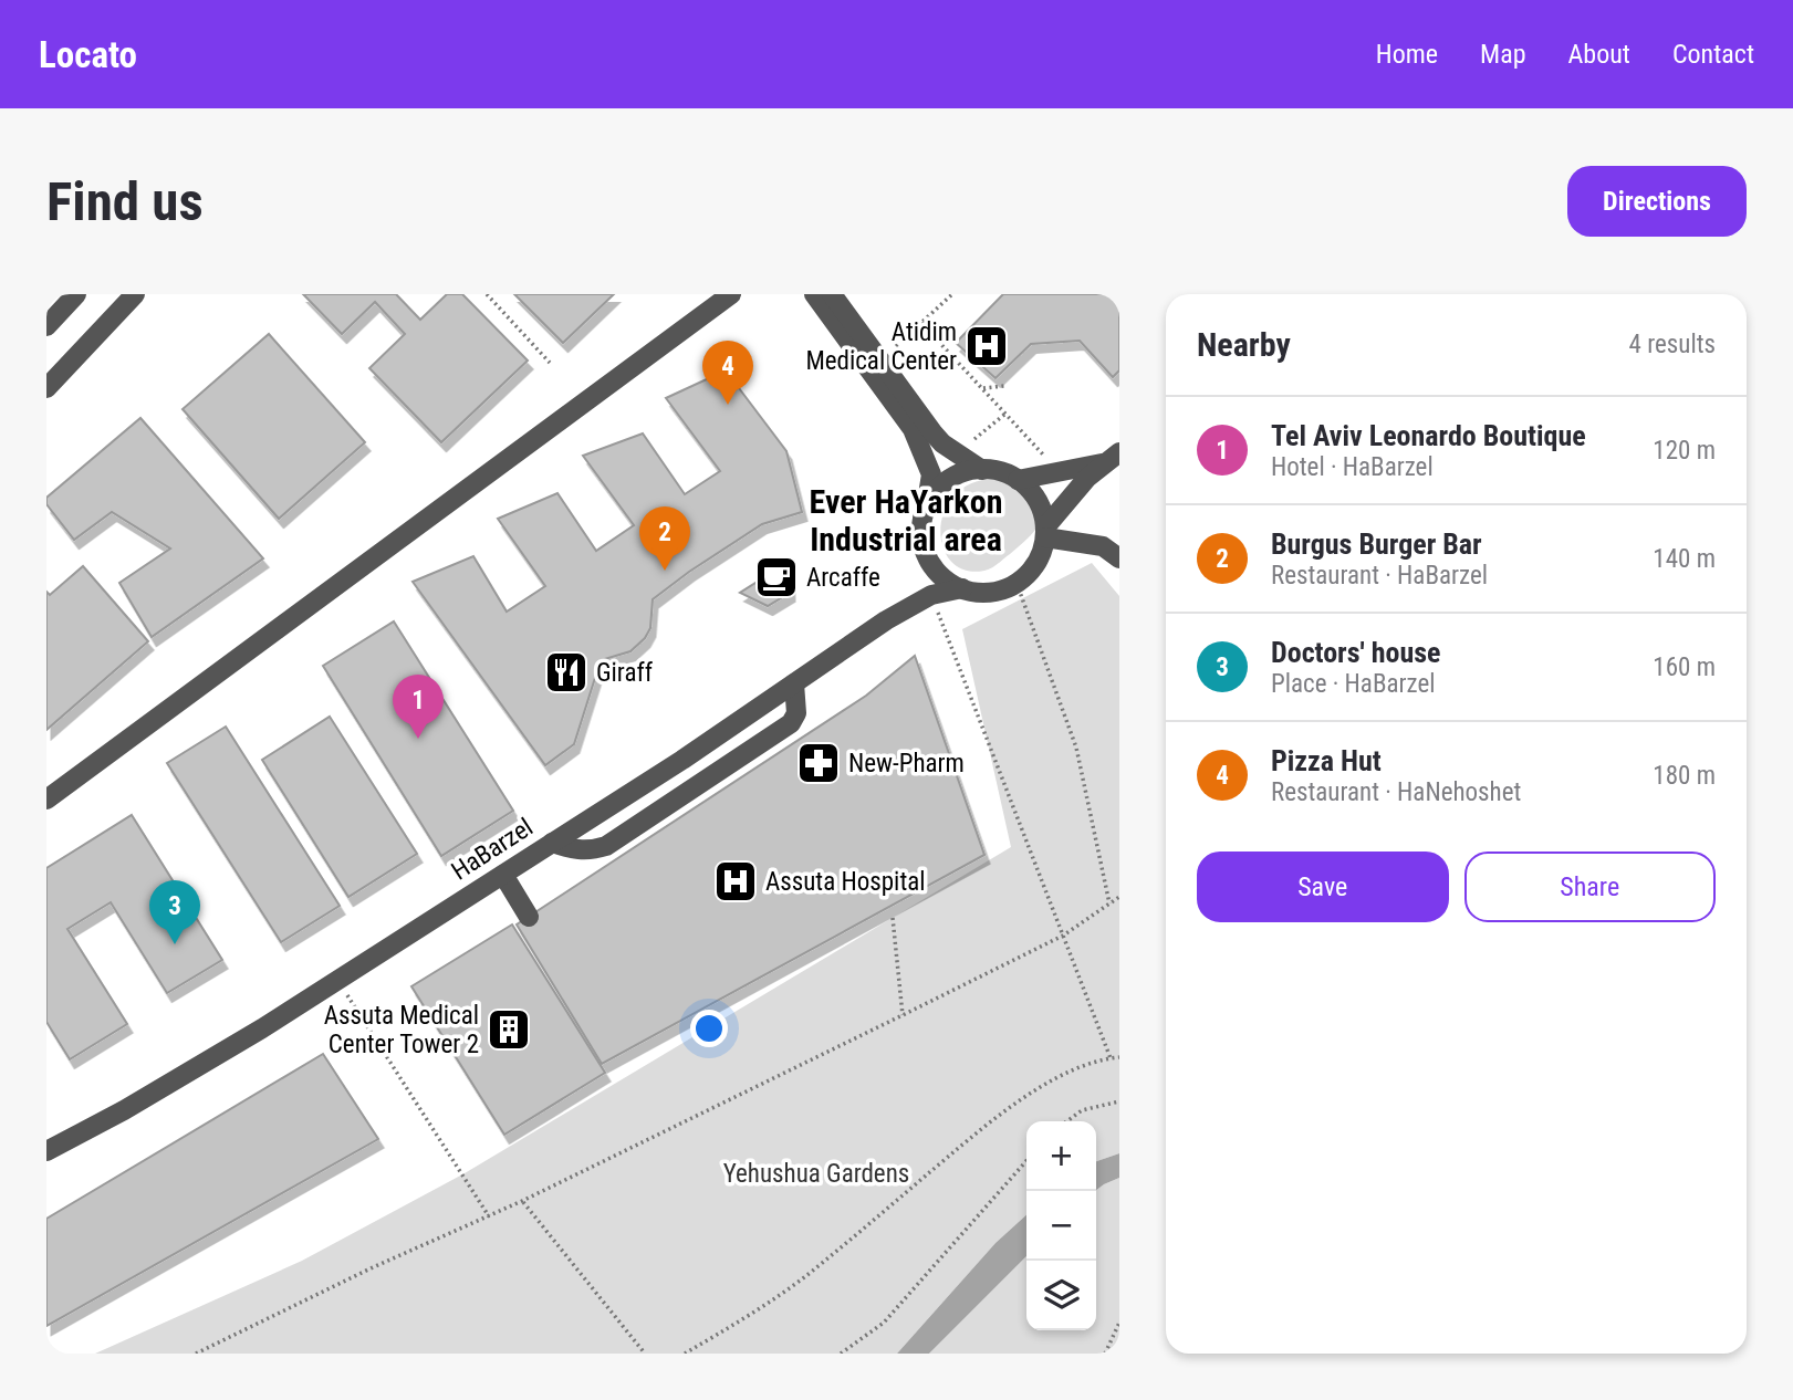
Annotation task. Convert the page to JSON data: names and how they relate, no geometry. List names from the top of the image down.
{
  "streets": {
    "street": ["HaBarzel"]
  },
  "districts": ["Ever HaYarkon Industrial area"],
  "parks": ["Yehushua Gardens"],
  "places": {
    "hospital": ["Atidim Medical Center", "Assuta Hospital"],
    "cafe": ["Arcaffe"],
    "restaurant": ["Giraff"],
    "pharmacy": ["New-Pharm"],
    "building": ["Assuta Medical Center Tower 2"]
  },
  "page": {
    "header": "Locato",
    "nav": [
      "Home",
      "Map",
      "About",
      "Contact"
    ],
    "buttons": [
      "Directions",
      ["Save", "Share"]
    ],
    "title": "Find us",
    "heading": ["Nearby", "4 results"],
    "pins": [
      "4",
      "2",
      "1",
      "3"
    ],
    "list": [
      {
        "mark": "1",
        "name": "Tel Aviv Leonardo Boutique",
        "note": "Hotel · HaBarzel",
        "value": "120 m"
      },
      {
        "mark": "2",
        "name": "Burgus Burger Bar",
        "note": "Restaurant · HaBarzel",
        "value": "140 m"
      },
      {
        "mark": "3",
        "name": "Doctors' house",
        "note": "Place · HaBarzel",
        "value": "160 m"
      },
      {
        "mark": "4",
        "name": "Pizza Hut",
        "note": "Restaurant · HaNehoshet",
        "value": "180 m"
      }
    ],
    "map_buttons": ["+", "−"]
  }
}
